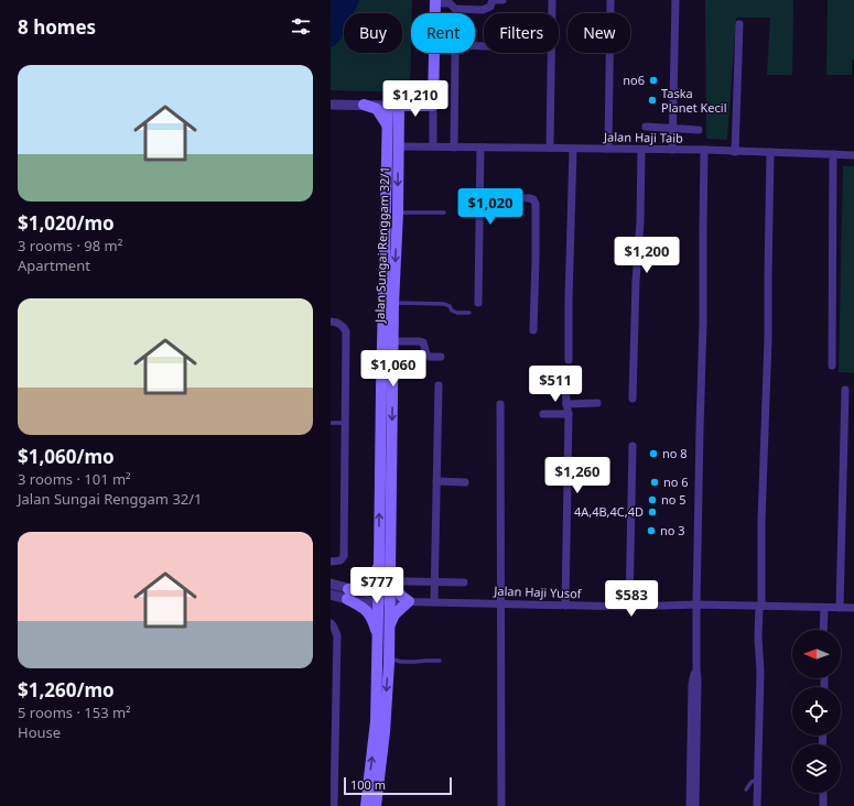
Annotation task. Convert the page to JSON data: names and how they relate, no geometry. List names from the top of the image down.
{
  "streets": {
    "main road": ["Jalan Sungai Renggam 32/1"],
    "street": ["Jalan Haji Taib", "Jalan Haji Yusof"]
  },
  "crossings": [
    ["Jalan Haji Taib", "Jalan Sungai Renggam 32/1"],
    ["Jalan Sungai Renggam 32/1", "Jalan Haji Yusof"]
  ],
  "places": [
    "no6",
    "Taska Planet Kecil",
    "no 8",
    "no 6",
    "no 5",
    "4A,4B,4C,4D",
    "no 3"
  ],
  "scale_bar": "100 m",
  "north": "left",
  "page": {
    "heading": "8 homes",
    "chip": [
      "Buy",
      "Rent",
      "Filters",
      "New"
    ],
    "list": [
      {
        "name": "$1,020/mo",
        "note": "3 rooms · 98 m² · Apartment"
      },
      {
        "name": "$1,060/mo",
        "note": "3 rooms · 101 m² · Jalan Sungai Renggam 32/1"
      },
      {
        "name": "$1,260/mo",
        "note": "5 rooms · 153 m² · House"
      }
    ],
    "price": [
      "$1,210",
      "$1,020",
      "$1,200",
      "$1,060",
      "$511",
      "$1,260",
      "$777",
      "$583"
    ],
    "scale": "100 m"
  }
}
